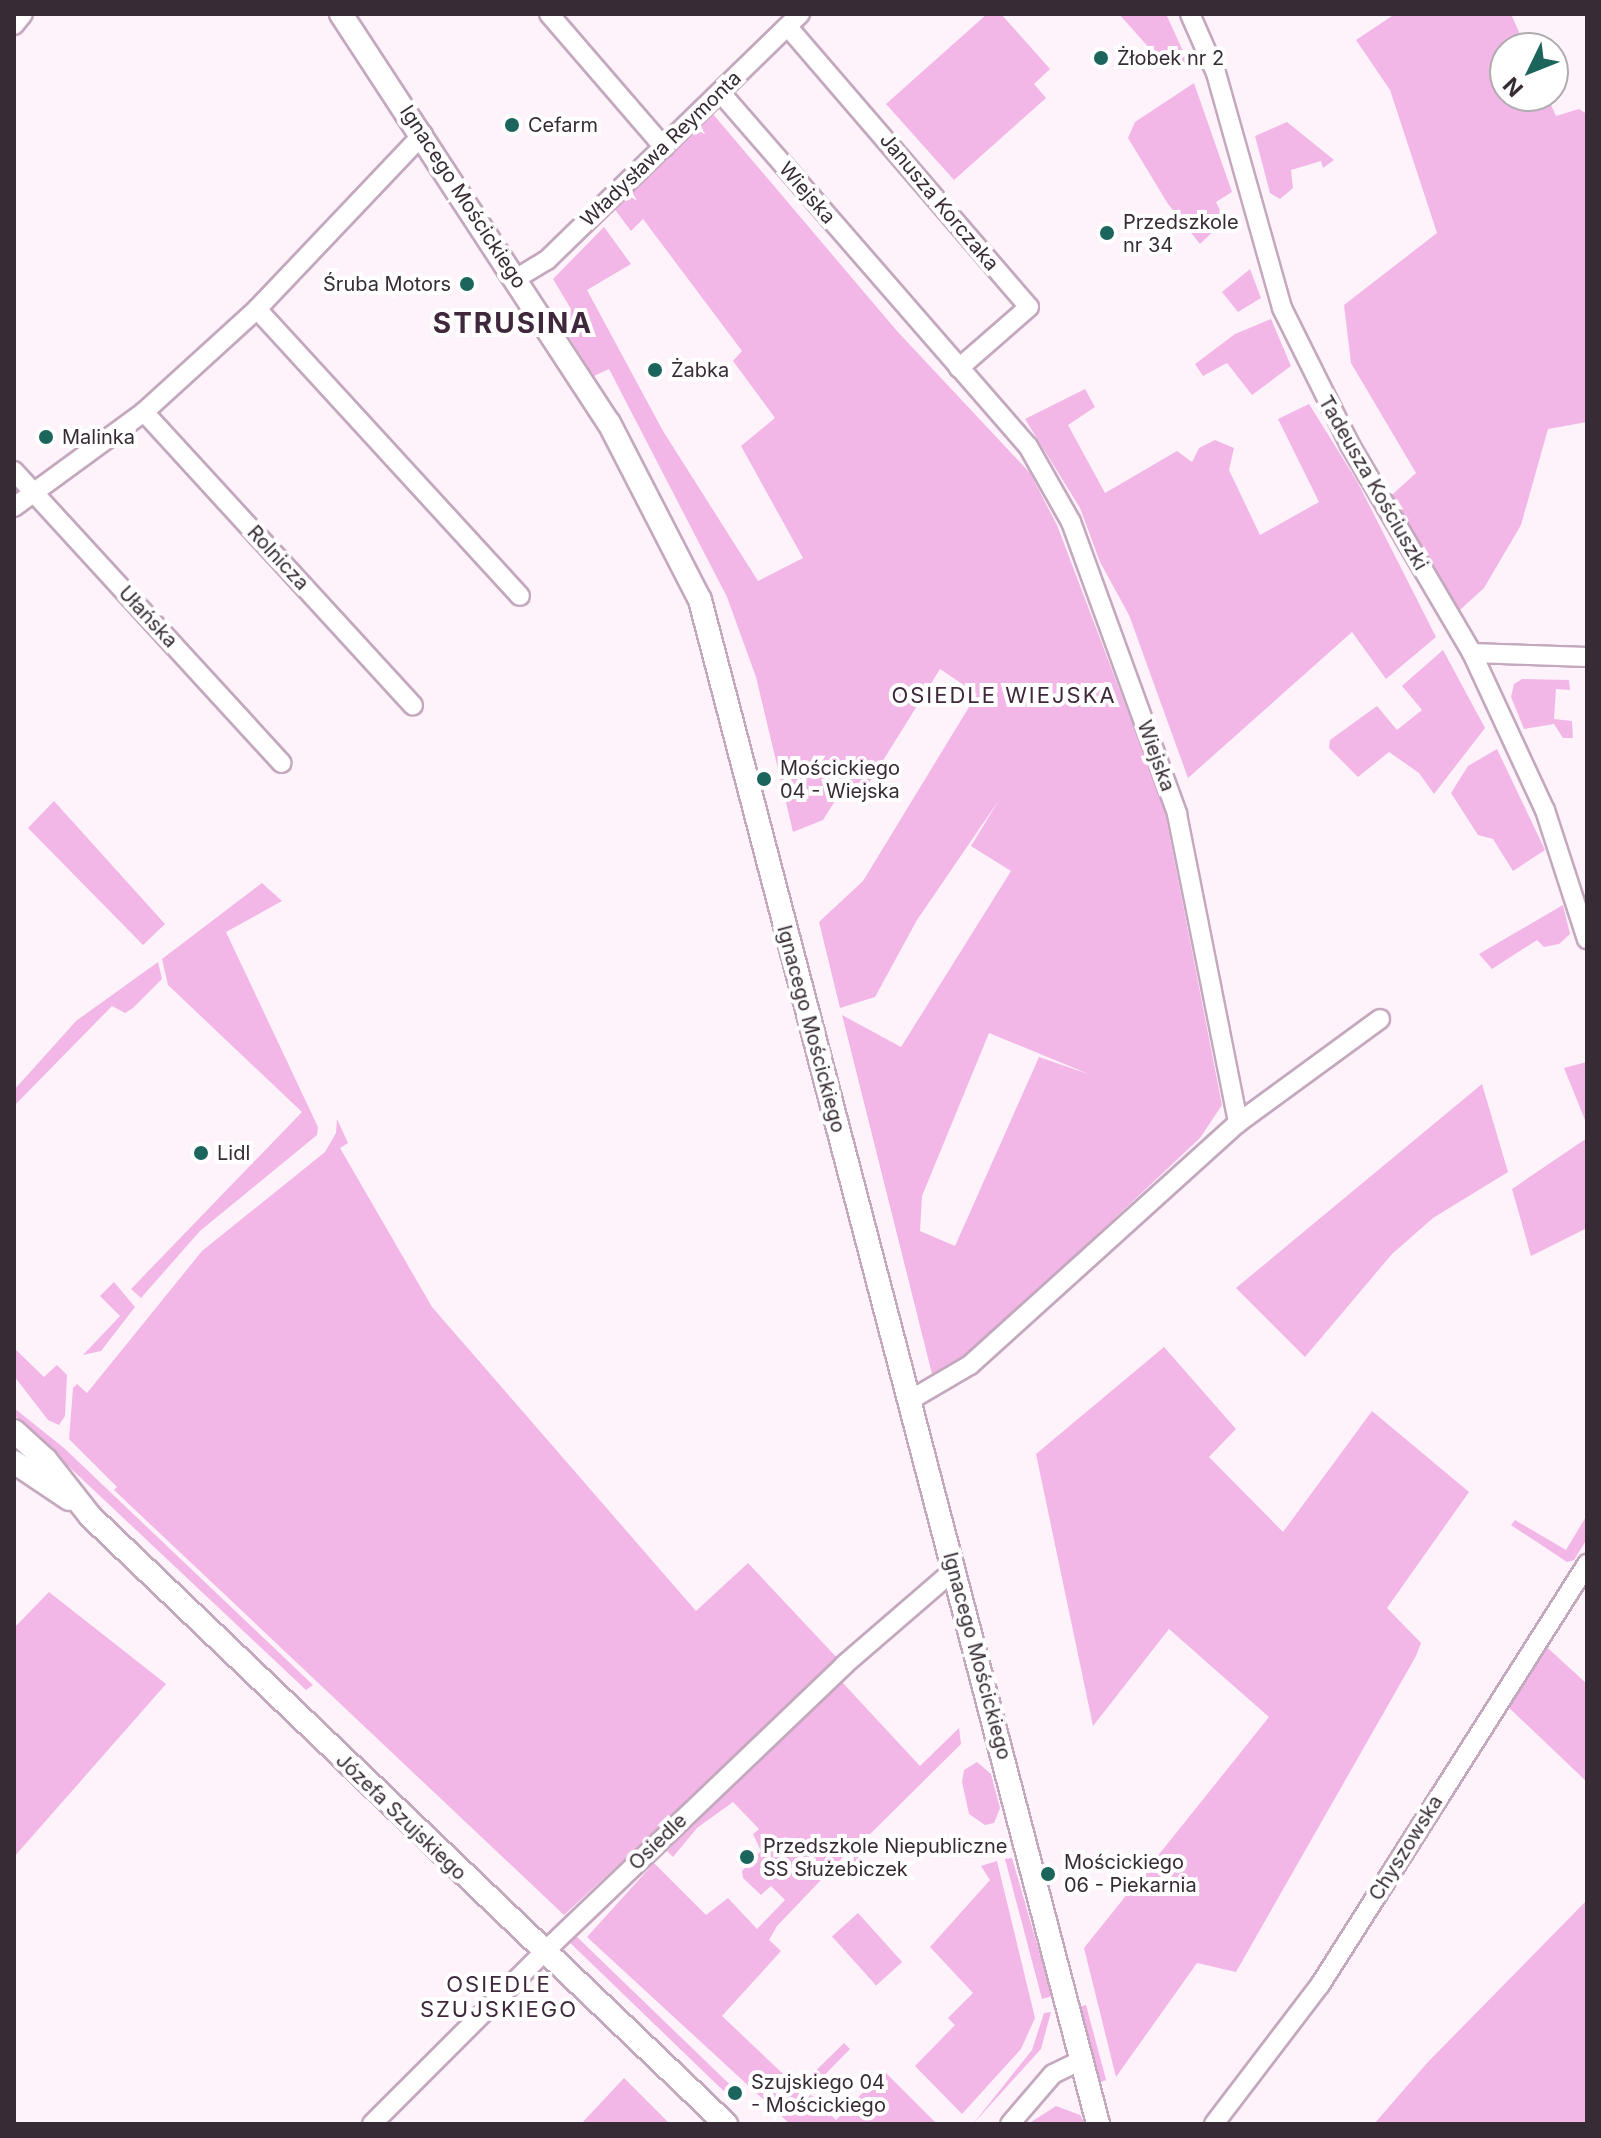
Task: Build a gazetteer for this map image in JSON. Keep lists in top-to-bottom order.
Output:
{
  "streets": {
    "street": [
      "Władysława Reymonta",
      "Wiejska",
      "Ignacego Mościckiego",
      "Janusza Korczaka",
      "Tadeusza Kościuszki",
      "Rolnicza",
      "Ułańska",
      "Józefa Szujskiego",
      "Osiedle",
      "Chyszowska"
    ]
  },
  "crossings": [
    ["Władysława Reymonta", "Wiejska"],
    ["Władysława Reymonta", "Ignacego Mościckiego"],
    ["Władysława Reymonta", "Janusza Korczaka"],
    ["Wiejska", "Janusza Korczaka"],
    ["Ignacego Mościckiego", "Osiedle"],
    ["Józefa Szujskiego", "Osiedle"]
  ],
  "districts": ["STRUSINA", "OSIEDLE WIEJSKA", "OSIEDLE SZUJSKIEGO"],
  "places": [
    "Żłobek nr 2",
    "Cefarm",
    "Przedszkole nr 34",
    "Śruba Motors",
    "Żabka",
    "Malinka",
    "Mościckiego 04 - Wiejska",
    "Lidl",
    "Przedszkole Niepubliczne SS Służebiczek",
    "Mościckiego 06 - Piekarnia",
    "Szujskiego 04 - Mościckiego"
  ],
  "north": "bottom left"
}
